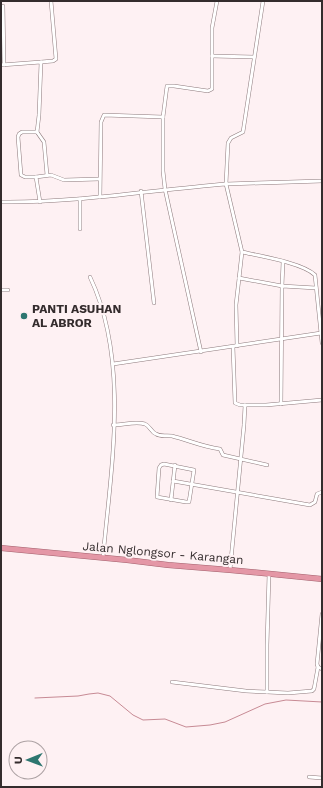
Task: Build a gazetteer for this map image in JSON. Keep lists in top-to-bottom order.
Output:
{
  "streets": {
    "highway": ["Jalan Nglongsor - Karangan"]
  },
  "places": ["PANTI ASUHAN AL ABROR"],
  "north": "left"
}
